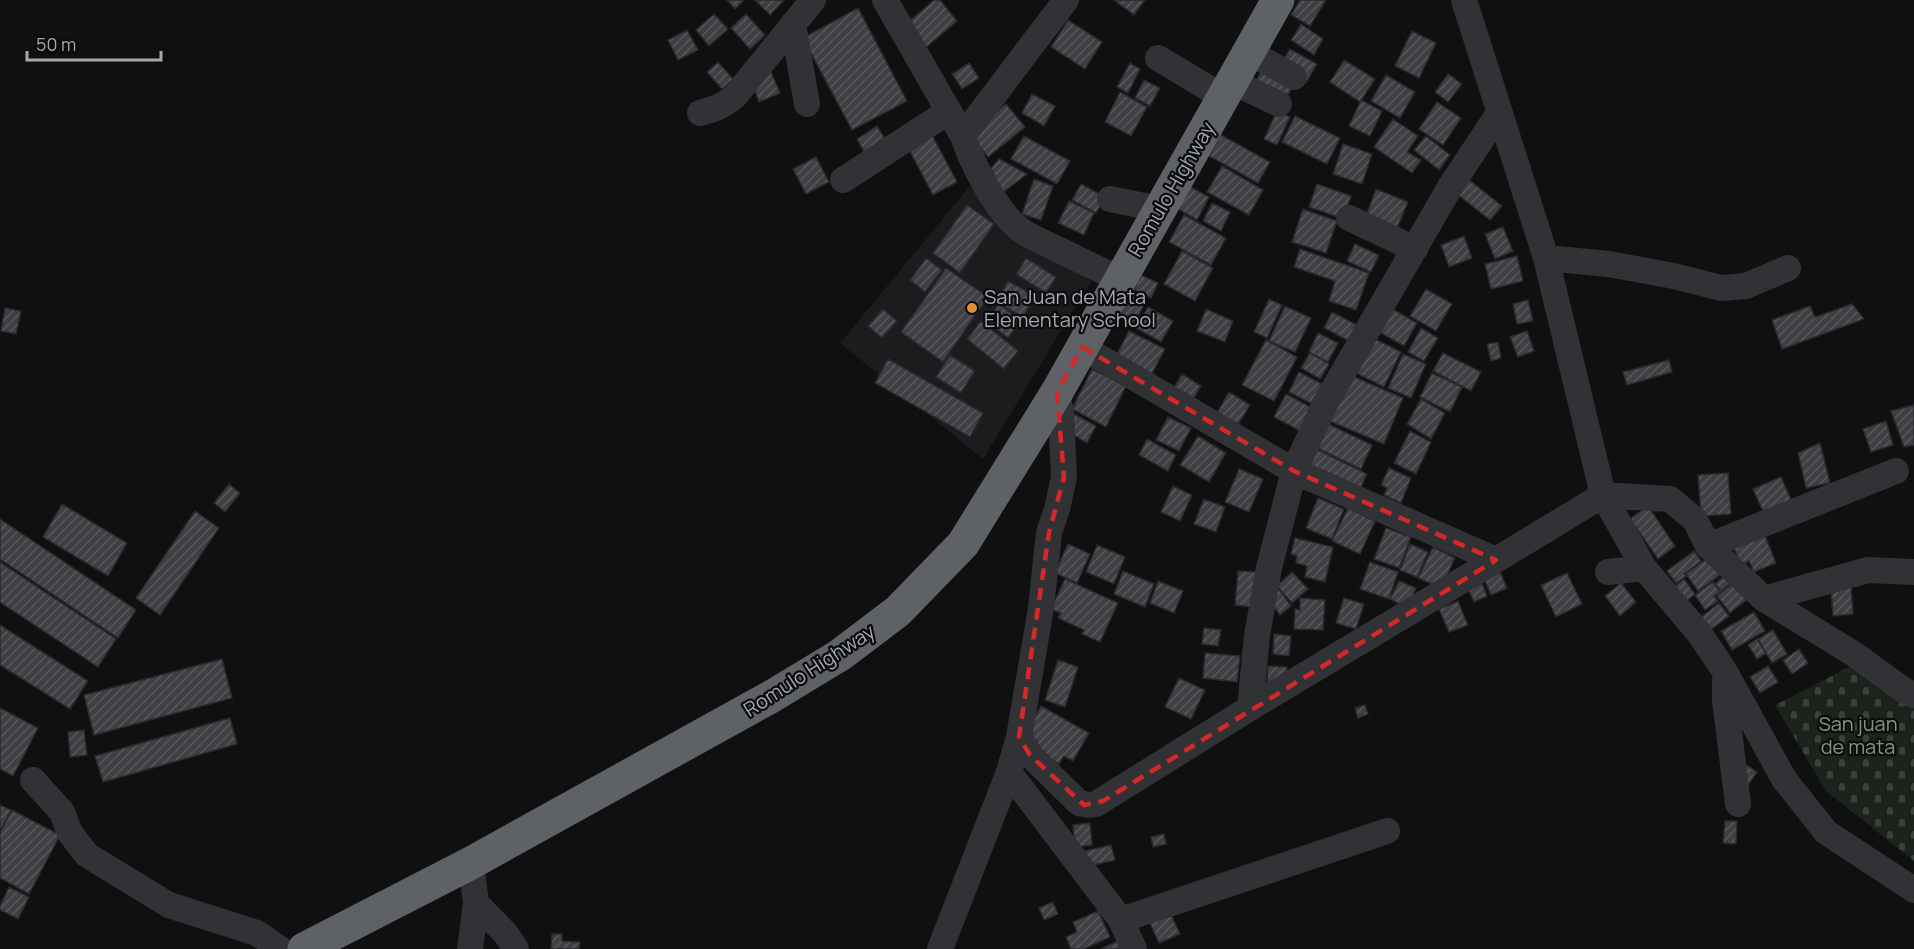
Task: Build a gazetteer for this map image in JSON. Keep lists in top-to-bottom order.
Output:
{
  "streets": {
    "highway": ["Romulo Highway"]
  },
  "parks": ["San juan de mata"],
  "places": ["San Juan de Mata Elementary School"],
  "scale_bar": "50 m"
}
